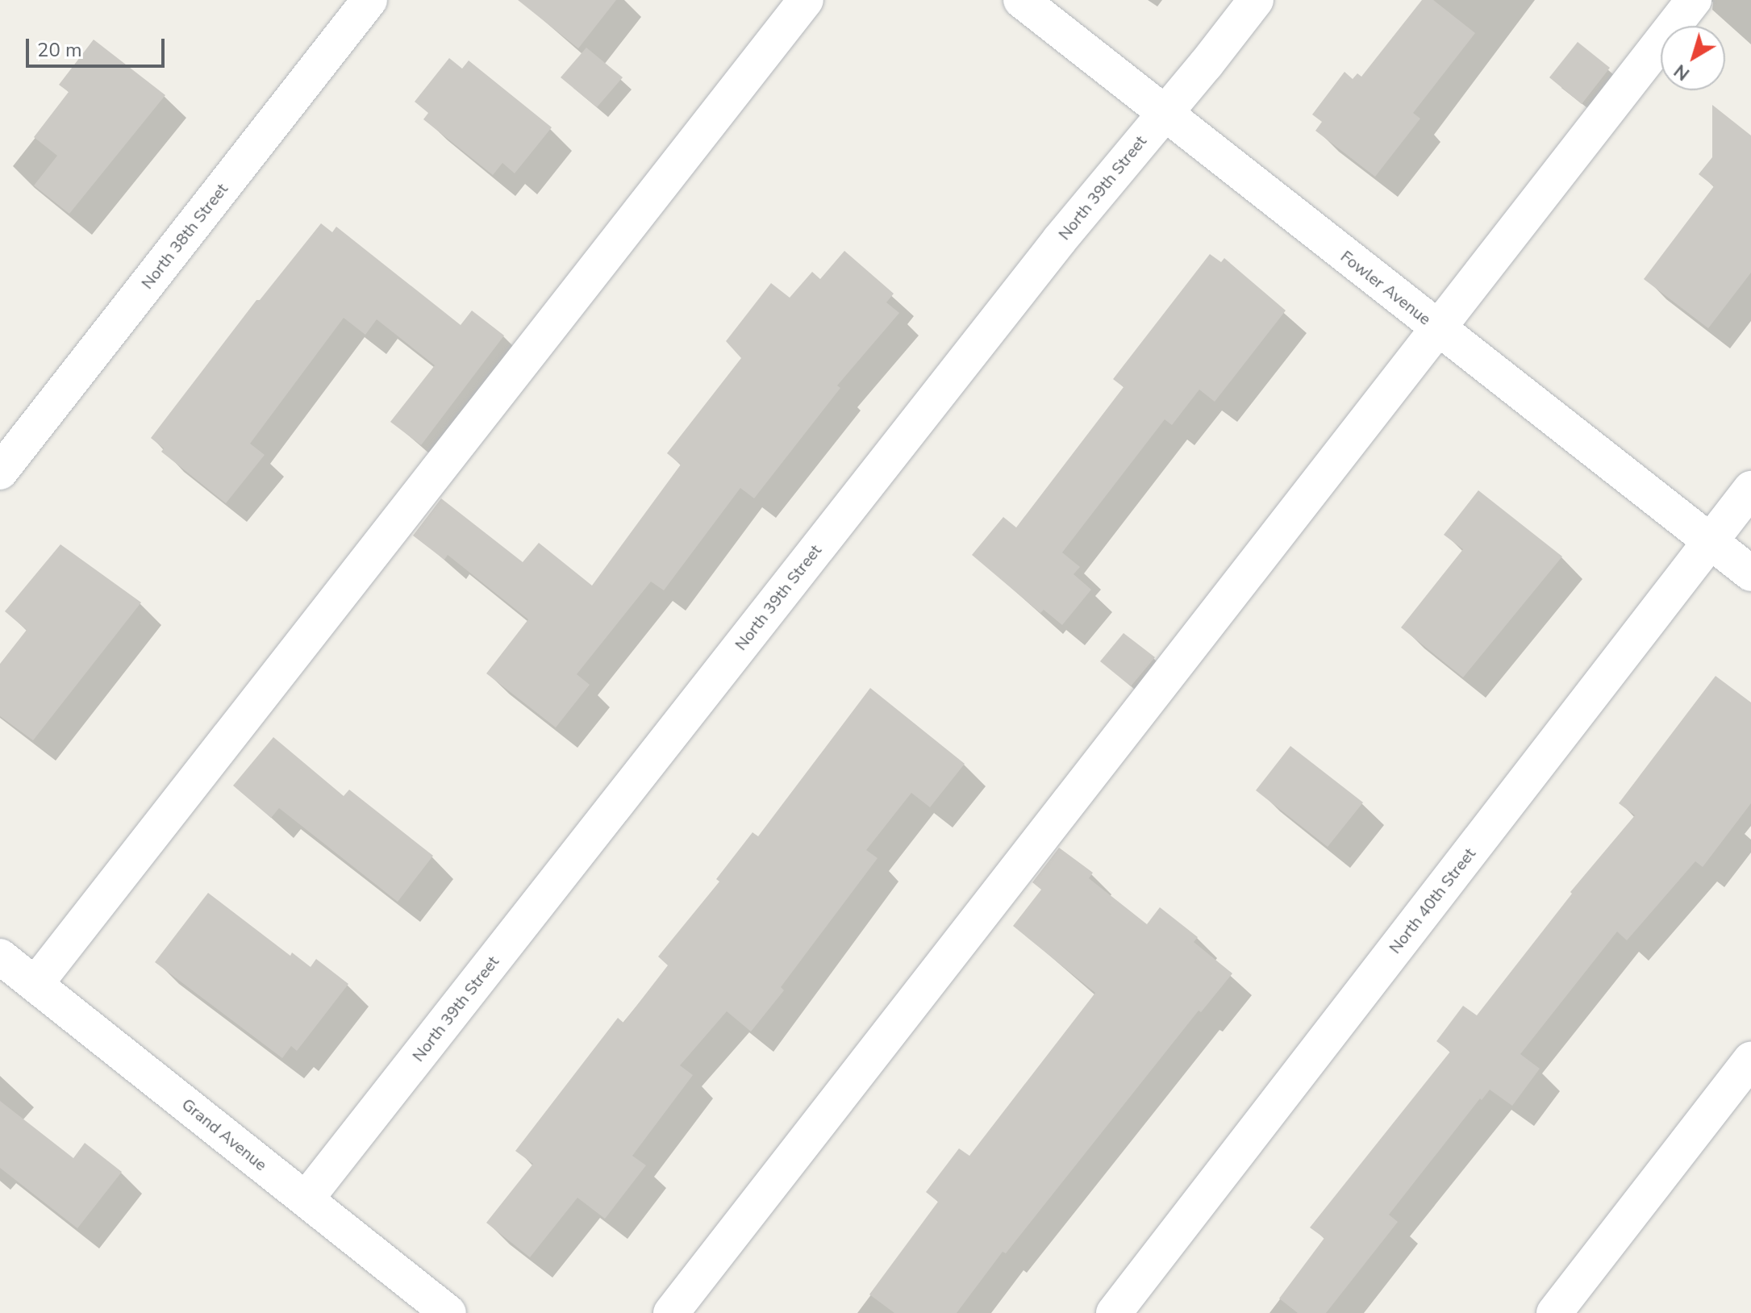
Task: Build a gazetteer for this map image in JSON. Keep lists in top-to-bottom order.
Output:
{
  "streets": {
    "street": [
      "North 39th Street",
      "North 38th Street",
      "Fowler Avenue",
      "North 40th Street",
      "Grand Avenue"
    ]
  },
  "crossings": [
    ["North 39th Street", "Fowler Avenue"],
    ["North 39th Street", "Grand Avenue"],
    ["Fowler Avenue", "North 40th Street"]
  ],
  "scale_bar": "20 m",
  "north": "bottom left"
}
